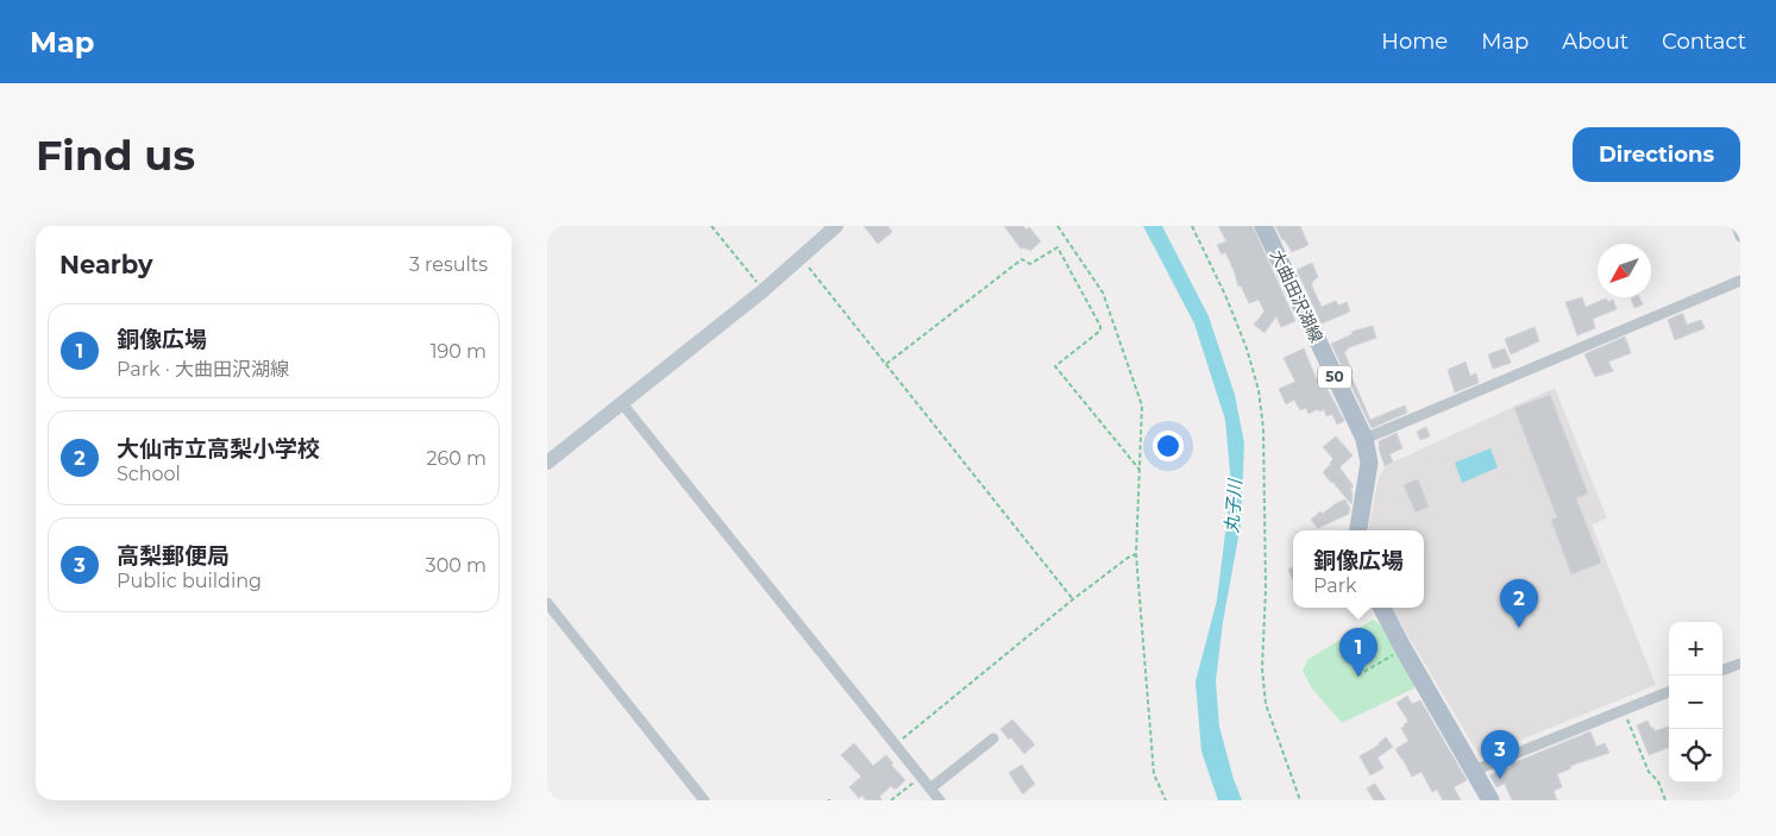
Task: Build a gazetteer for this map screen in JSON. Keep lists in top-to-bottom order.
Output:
{
  "streets": {
    "main road": ["大曲田沢湖線", "50"]
  },
  "water": ["丸子川"],
  "north": "bottom left",
  "page": {
    "header": "Map",
    "nav": [
      "Home",
      "Map",
      "About",
      "Contact"
    ],
    "buttons": "Directions",
    "title": "Find us",
    "heading": ["Nearby", "3 results"],
    "list": [
      {
        "mark": "1",
        "name": "銅像広場",
        "note": "Park · 大曲田沢湖線",
        "value": "190 m"
      },
      {
        "mark": "2",
        "name": "大仙市立高梨小学校",
        "note": "School",
        "value": "260 m"
      },
      {
        "mark": "3",
        "name": "高梨郵便局",
        "note": "Public building",
        "value": "300 m"
      }
    ],
    "popup": ["銅像広場", "Park"],
    "pins": ["2", "1", "3"],
    "map_buttons": ["+", "−"]
  }
}
